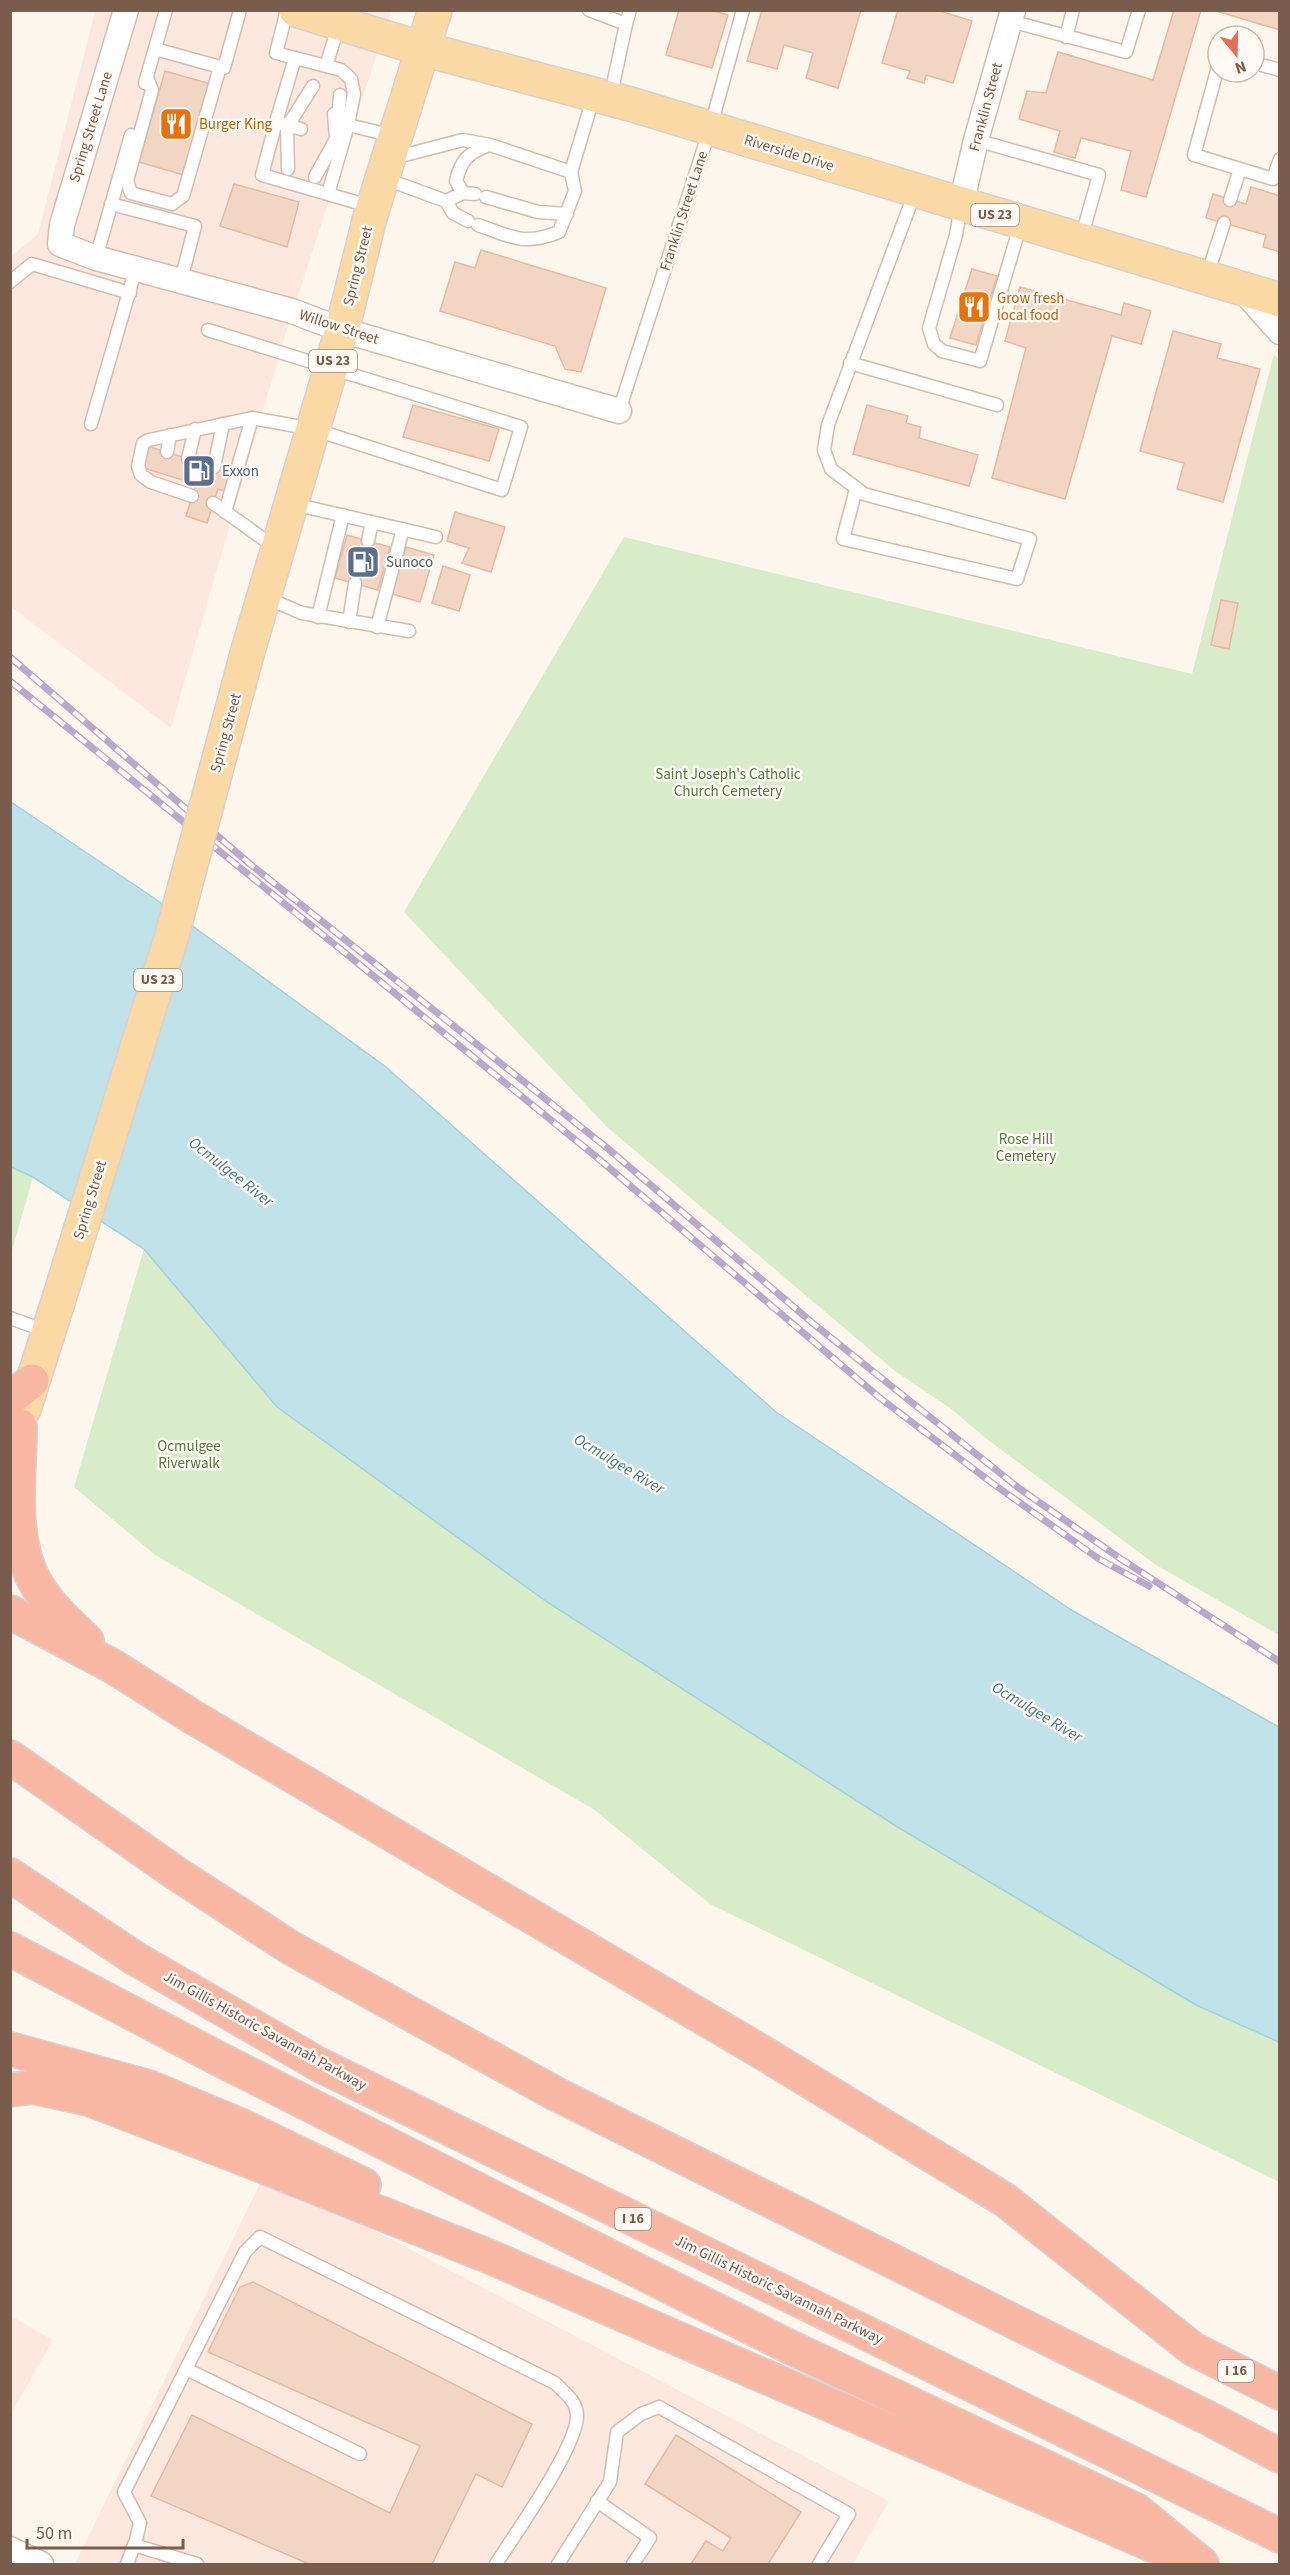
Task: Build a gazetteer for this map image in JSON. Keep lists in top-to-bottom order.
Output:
{
  "streets": {
    "highway": ["Jim Gillis Historic Savannah Parkway", "I 16"],
    "main road": ["Riverside Drive", "US 23", "Spring Street"],
    "street": ["Franklin Street", "Spring Street Lane", "Willow Street"],
    "lane": ["Franklin Street Lane"]
  },
  "crossings": [
    ["Franklin Street", "Riverside Drive"],
    ["Spring Street Lane", "Willow Street"],
    ["Riverside Drive", "Franklin Street Lane"],
    ["Riverside Drive", "Spring Street"],
    ["Franklin Street Lane", "Willow Street"],
    ["Spring Street", "Willow Street"]
  ],
  "water": ["Ocmulgee River"],
  "parks": ["Saint Joseph's Catholic Church Cemetery", "Rose Hill Cemetery", "Ocmulgee Riverwalk"],
  "places": {
    "restaurant": ["Burger King", "Grow fresh local food"],
    "fuel station": ["Exxon", "Sunoco"]
  },
  "scale_bar": "50 m",
  "north": "bottom"
}
